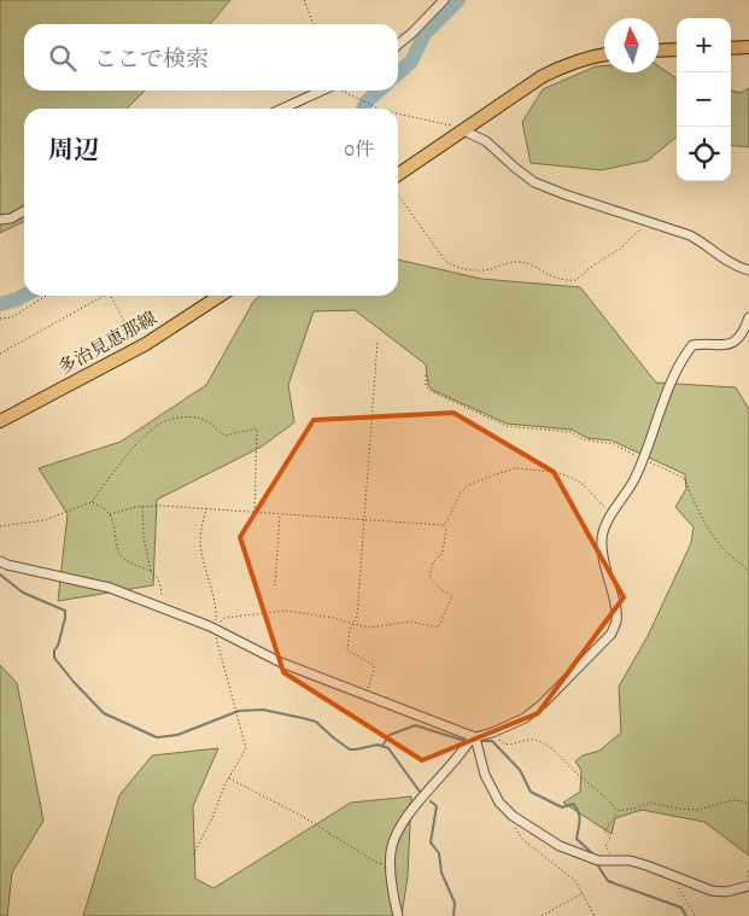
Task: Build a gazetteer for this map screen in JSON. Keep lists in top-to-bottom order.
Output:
{
  "streets": {
    "main road": ["多治見恵那線"]
  },
  "north": "top",
  "page": {
    "map_buttons": ["+", "−"],
    "search": "ここで検索",
    "heading": ["周辺", "0件"]
  }
}
